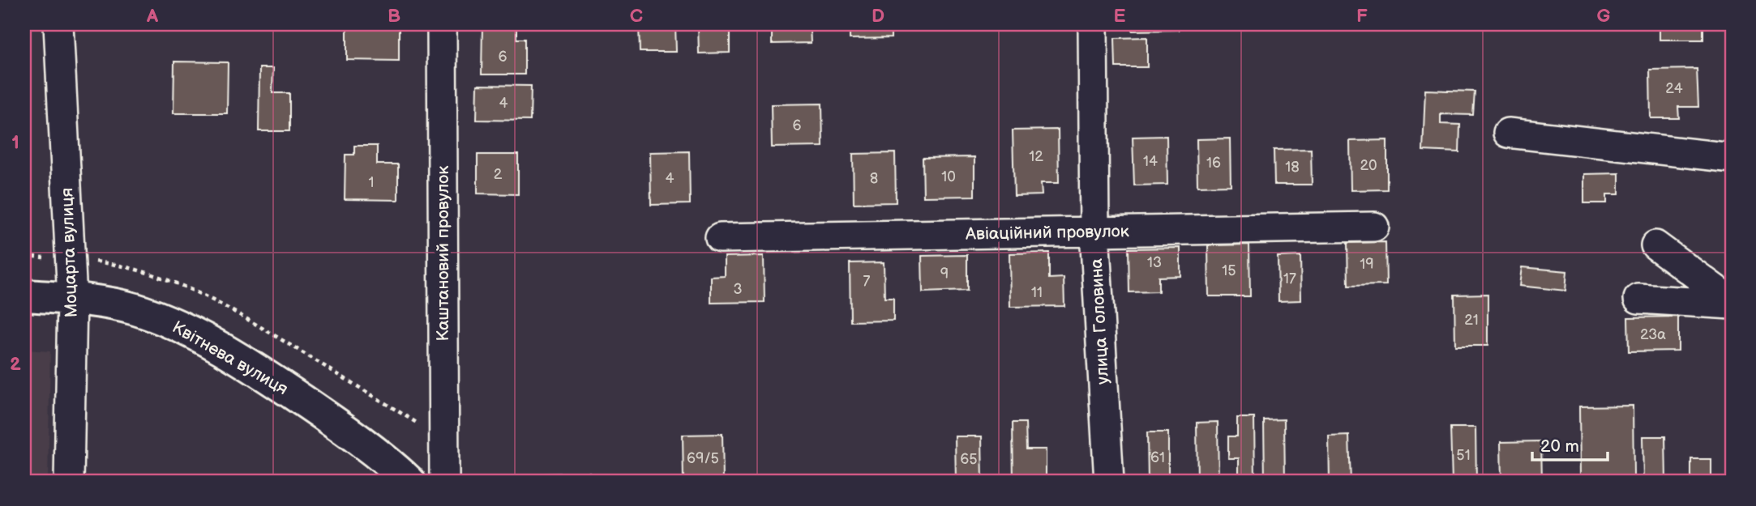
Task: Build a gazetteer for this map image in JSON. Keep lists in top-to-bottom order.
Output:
{
  "streets": {
    "main road": ["Квітнева вулиця"],
    "street": [
      "Авіаційний провулок",
      "Моцарта вулиця",
      "Каштановий провулок",
      "улица Головина"
    ]
  },
  "crossings": [
    ["Авіаційний провулок", "улица Головина"],
    ["Моцарта вулиця", "Квітнева вулиця"]
  ],
  "house_numbers": [
    "6",
    "24",
    "4",
    "6",
    "12",
    "14",
    "16",
    "20",
    "18",
    "2",
    "10",
    "4",
    "8",
    "1",
    "13",
    "19",
    "15",
    "9",
    "17",
    "7",
    "3",
    "11",
    "21",
    "23а",
    "51",
    "61",
    "69/5",
    "65"
  ],
  "scale_bar": "20 m",
  "grid": {
    "columns": [
      "A",
      "B",
      "C",
      "D",
      "E",
      "F",
      "G"
    ],
    "rows": ["1", "2"]
  }
}
